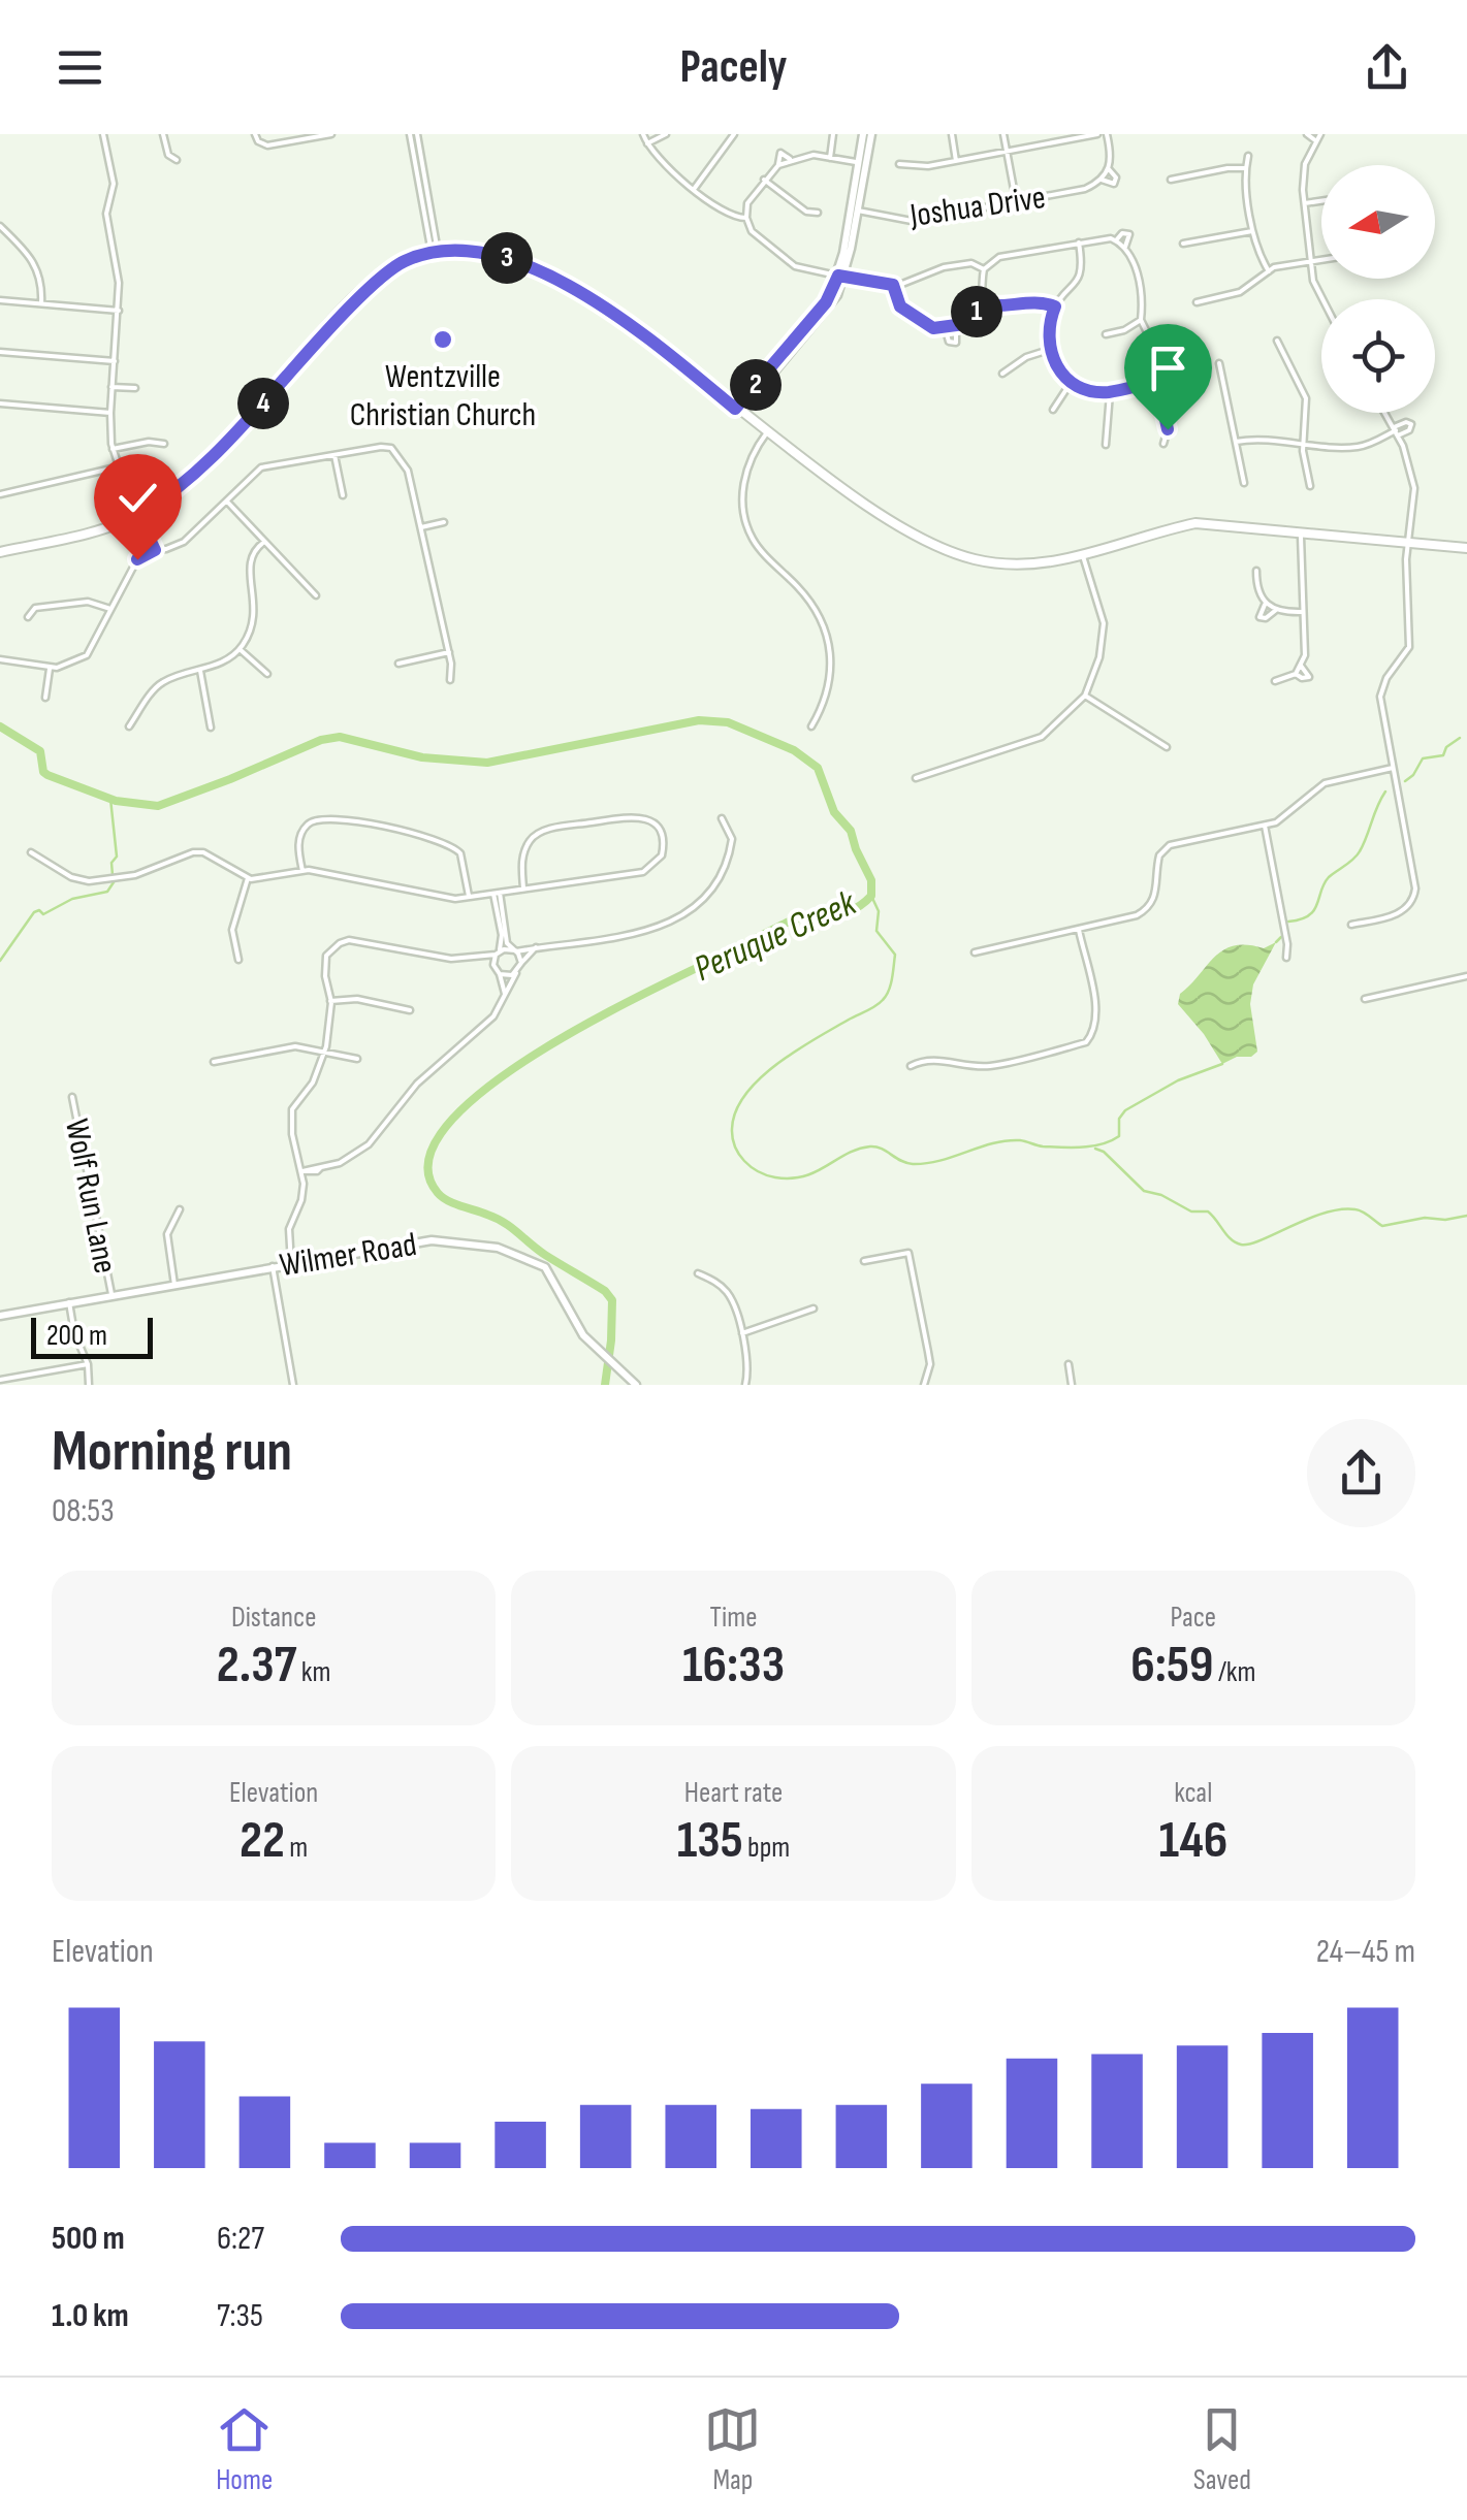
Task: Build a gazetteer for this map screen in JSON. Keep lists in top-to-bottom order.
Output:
{
  "streets": {
    "street": ["Joshua Drive", "Wolf Run Lane", "Wilmer Road"]
  },
  "crossings": [
    ["Wolf Run Lane", "Wilmer Road"]
  ],
  "water": ["Peruque Creek"],
  "places": ["Wentzville Christian Church"],
  "scale_bar": "200 m",
  "north": "left",
  "page": {
    "header": "Pacely",
    "pins": [
      "3",
      "1",
      "2",
      "4"
    ],
    "scale": "200 m",
    "heading": ["Morning run", "08:53"],
    "stats": [
      ["Distance", "2.37 km"],
      ["Time", "16:33"],
      ["Pace", "6:59 /km"],
      ["Elevation", "22 m"],
      ["Heart rate", "135 bpm"],
      ["kcal", "146"]
    ],
    "chart": ["Elevation", "24–45 m"],
    "list": [
      {
        "name": "500 m",
        "note": "6:27"
      },
      {
        "name": "1.0 km",
        "note": "7:35"
      }
    ],
    "tabs": ["Home", "Map", "Saved"]
  }
}
